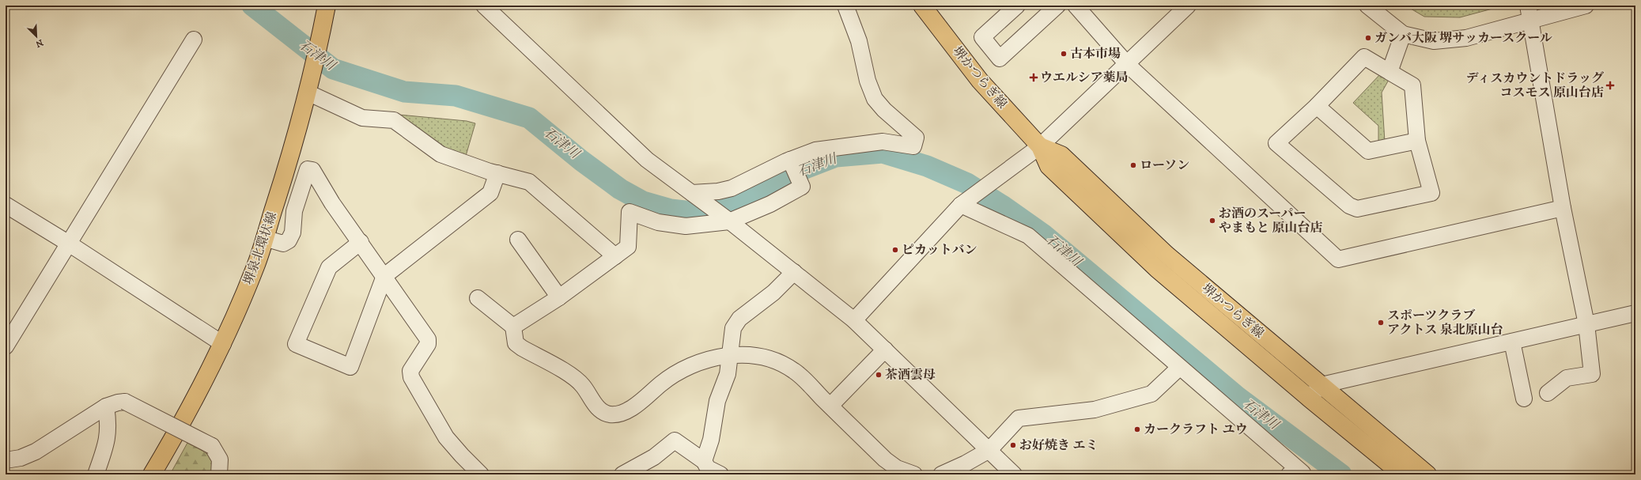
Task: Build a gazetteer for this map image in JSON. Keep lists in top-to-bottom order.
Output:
{
  "streets": {
    "main road": ["堺かつらぎ線", "堺泉北環状線"]
  },
  "water": ["石津川"],
  "places": {
    "other": [
      "ガンバ大阪 堺サッカースクール",
      "古本市場",
      "ローソン",
      "お酒のスーパー やまもと 原山台店",
      "ピカットバン",
      "スポーツクラブ アクトス 泉北原山台",
      "茶酒雲母",
      "カークラフト ユウ",
      "お好焼き エミ"
    ],
    "health": ["ウエルシア薬局", "ディスカウントドラッグ コスモス 原山台店"]
  },
  "north": "bottom right"
}
